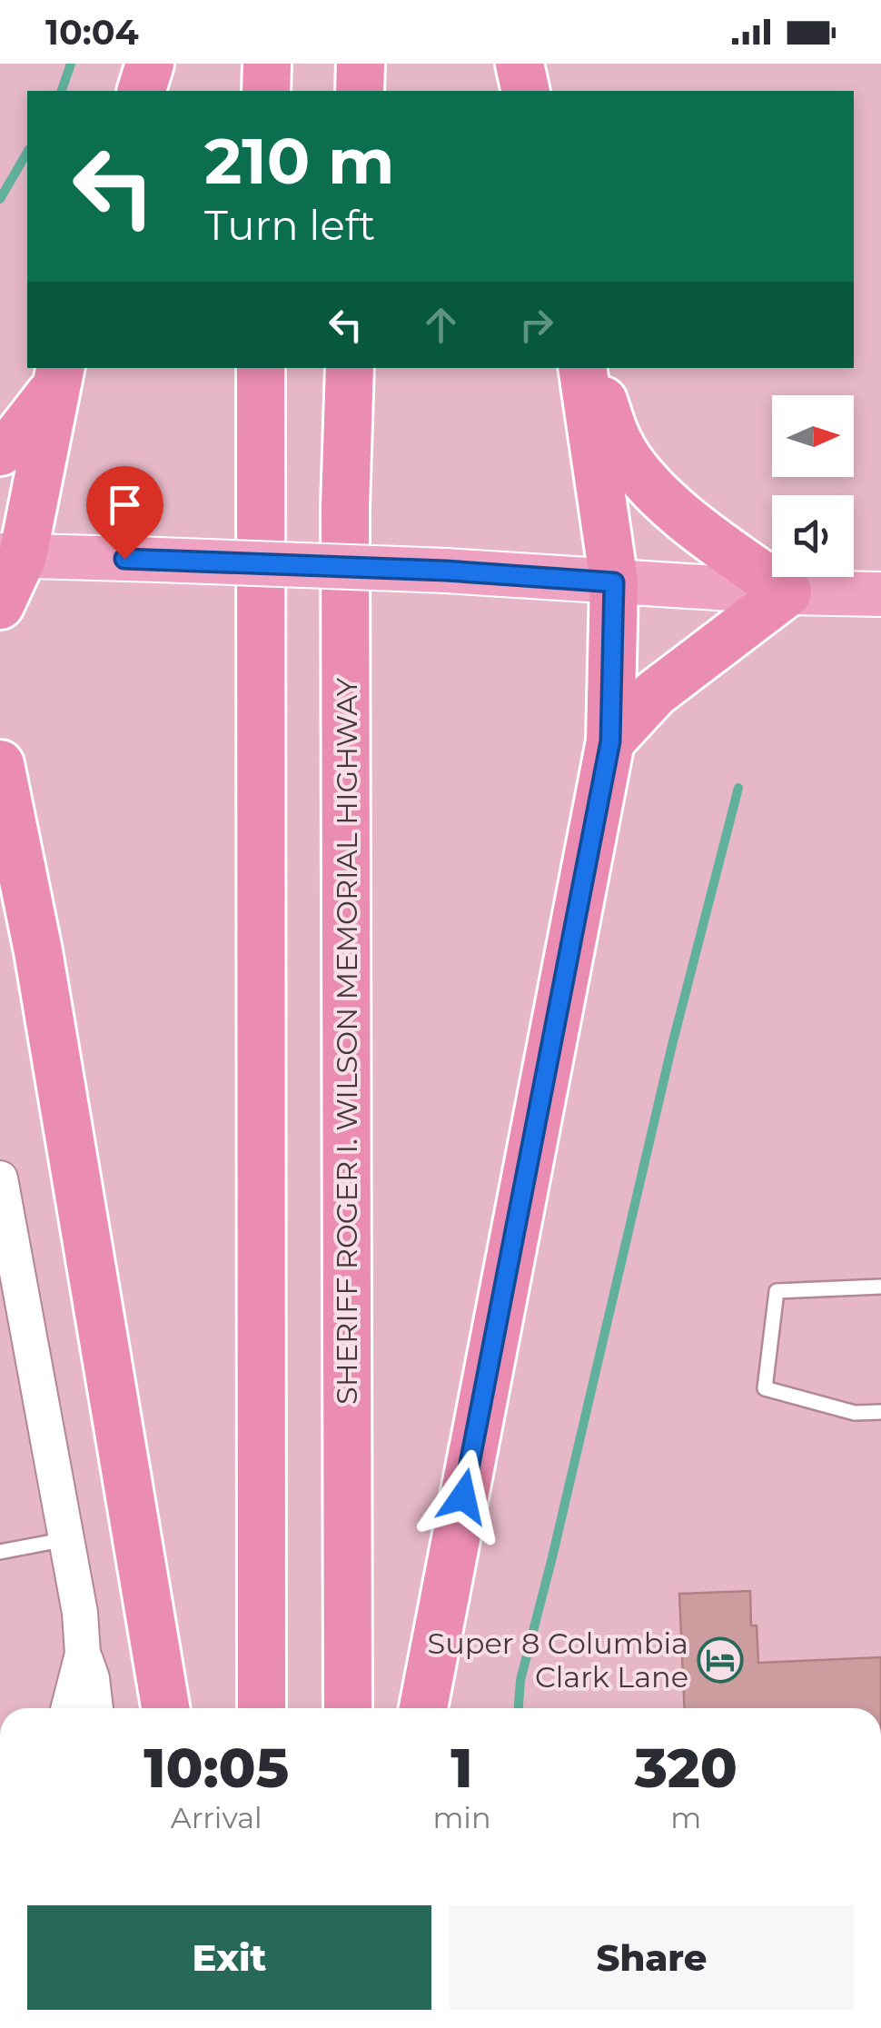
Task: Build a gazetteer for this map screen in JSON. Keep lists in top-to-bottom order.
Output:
{
  "streets": {
    "highway": ["SHERIFF ROGER I. WILSON MEMORIAL HIGHWAY"]
  },
  "places": {
    "hotel": ["Super 8 Columbia Clark Lane"]
  },
  "north": "right",
  "page": {
    "status": "10:04",
    "turn": ["210 m", "Turn left"],
    "eta": [
      "10:05",
      "Arrival",
      "1",
      "min",
      "320",
      "m"
    ],
    "buttons": ["Exit", "Share"]
  }
}
